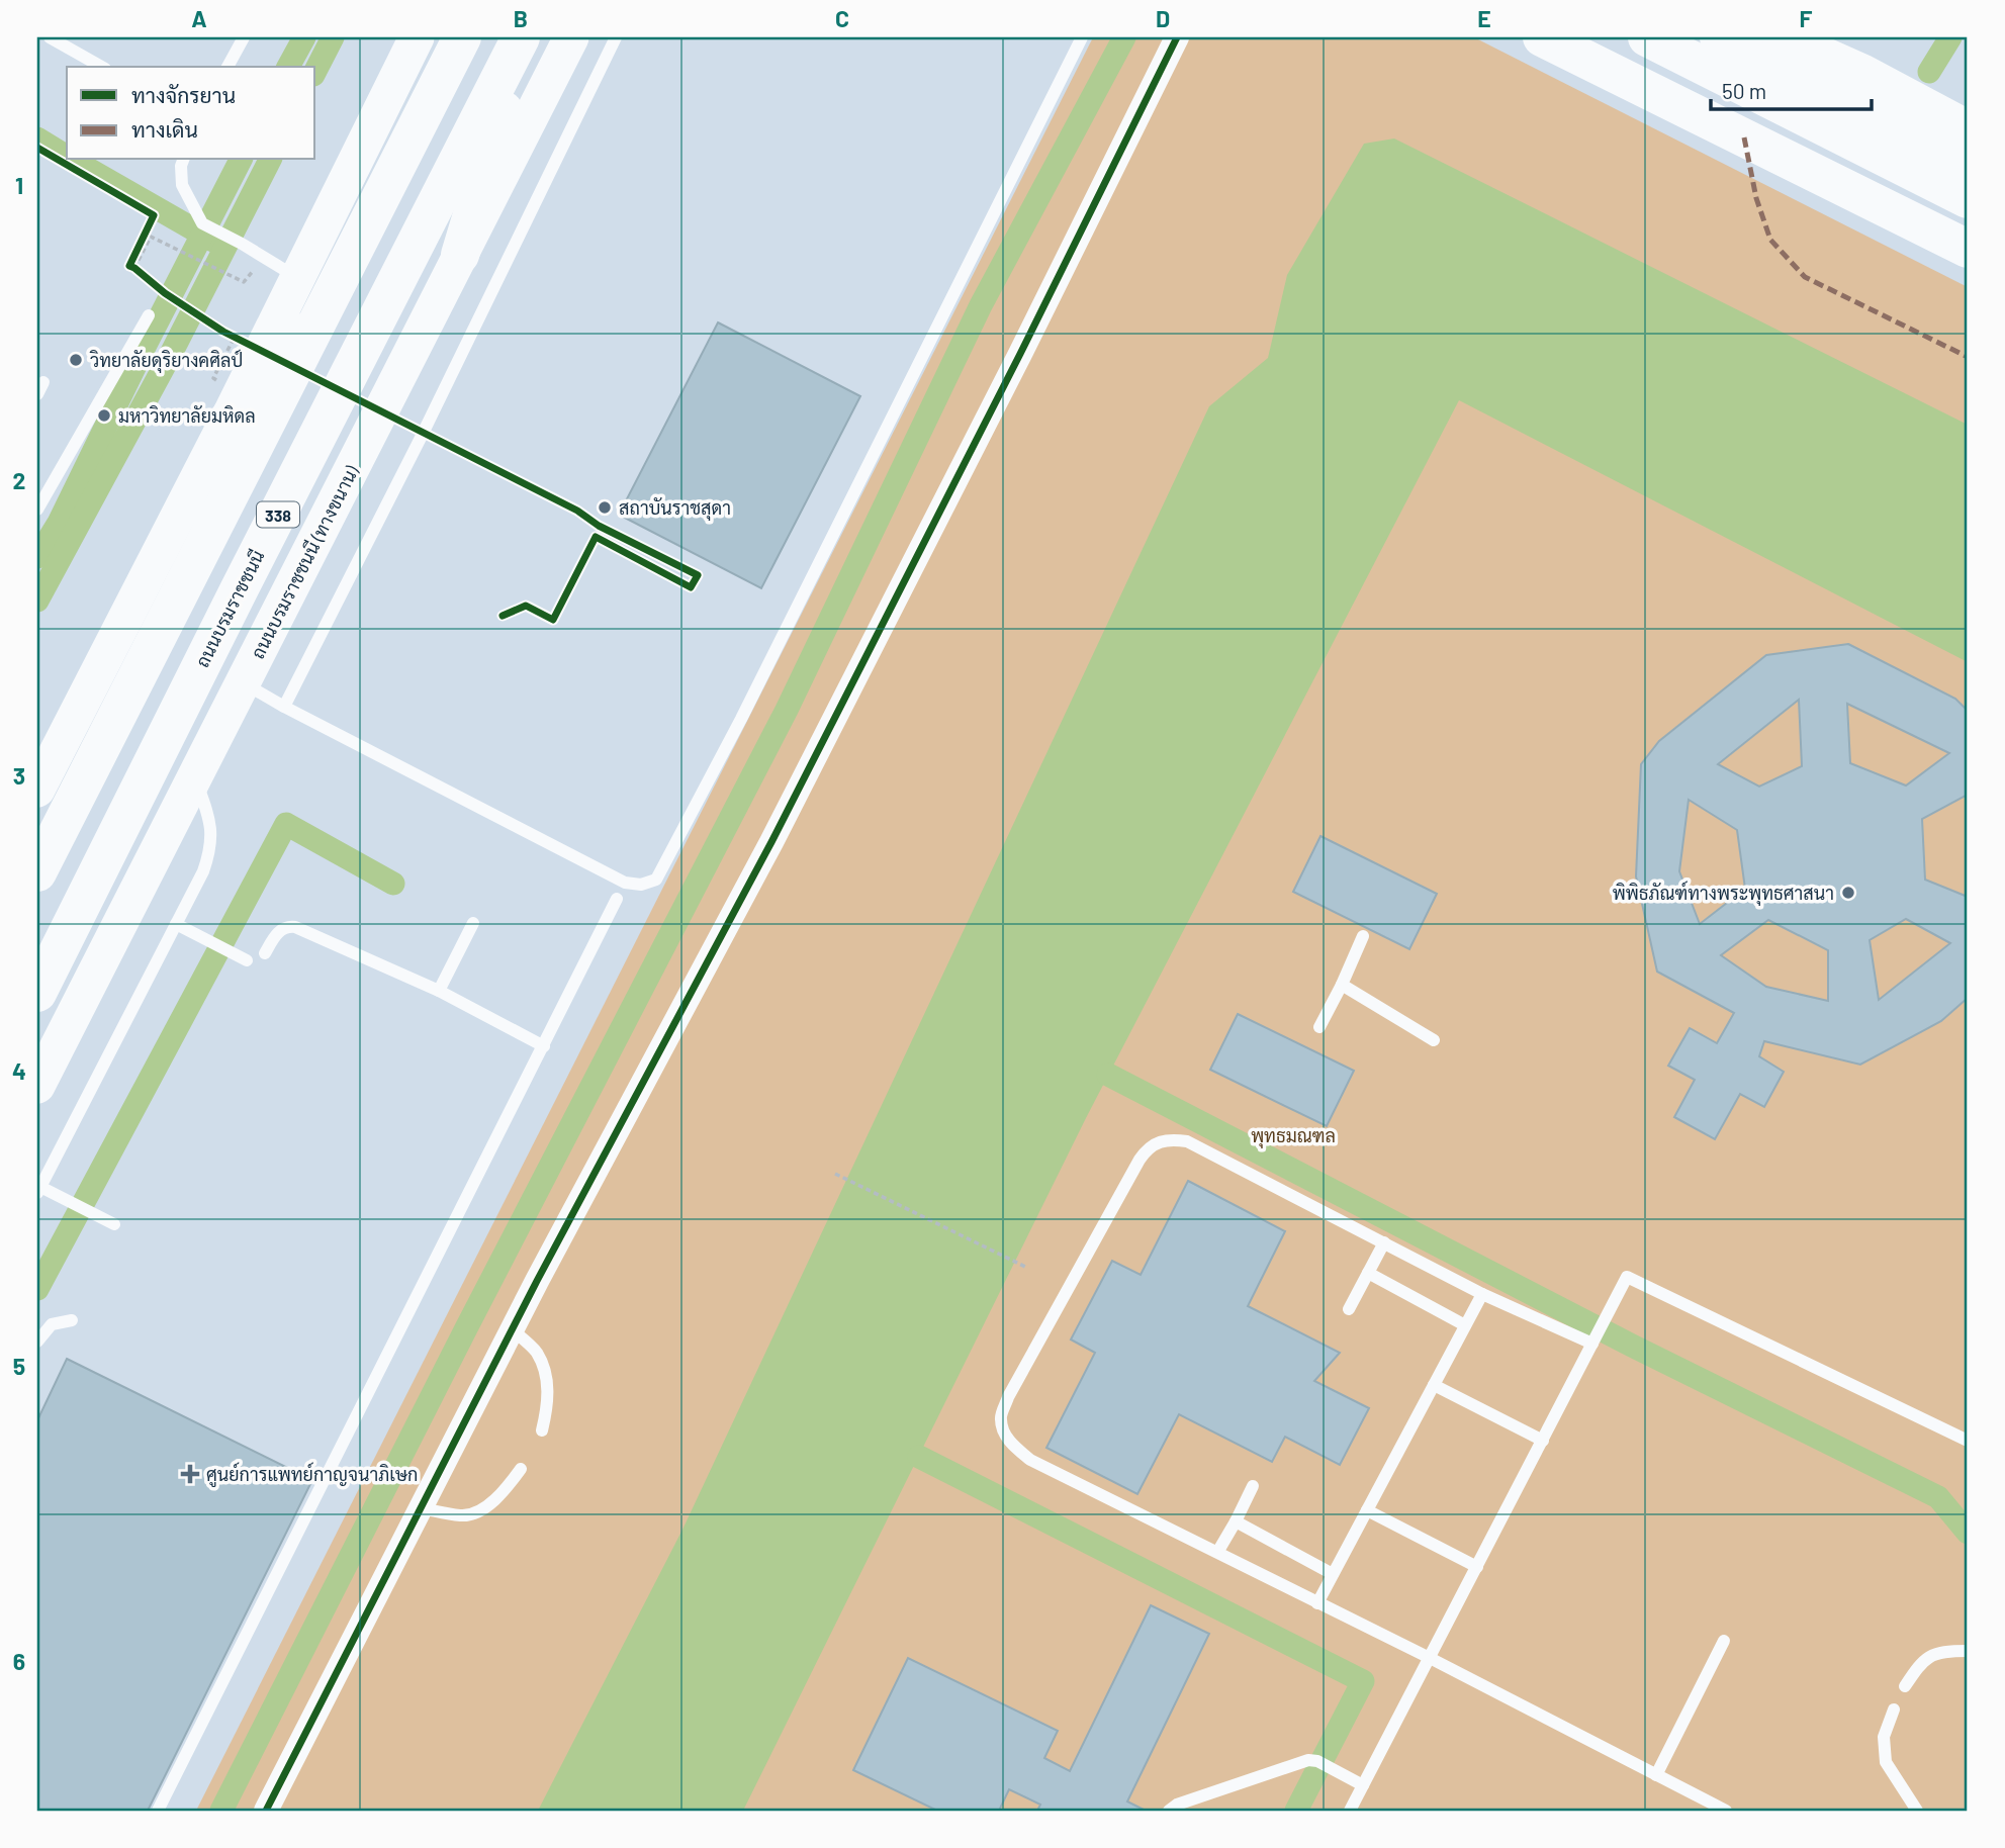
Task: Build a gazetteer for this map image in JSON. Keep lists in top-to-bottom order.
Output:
{
  "streets": {
    "main road": ["338", "ถนนบรมราชชนนี (ทางขนาน)", "ถนนบรมราชชนนี"]
  },
  "parks": ["พุทธมณฑล"],
  "places": {
    "other": [
      "วิทยาลัยดุริยางคศิลป์",
      "มหาวิทยาลัยมหิดล",
      "สถาบันราชสุดา",
      "พิพิธภัณฑ์ทางพระพุทธศาสนา"
    ],
    "health": ["ศูนย์การแพทย์กาญจนาภิเษก"]
  },
  "legend": ["ทางจักรยาน", "ทางเดิน"],
  "scale_bar": "50 m",
  "grid": {
    "columns": [
      "A",
      "B",
      "C",
      "D",
      "E",
      "F"
    ],
    "rows": [
      "1",
      "2",
      "3",
      "4",
      "5",
      "6"
    ]
  }
}
